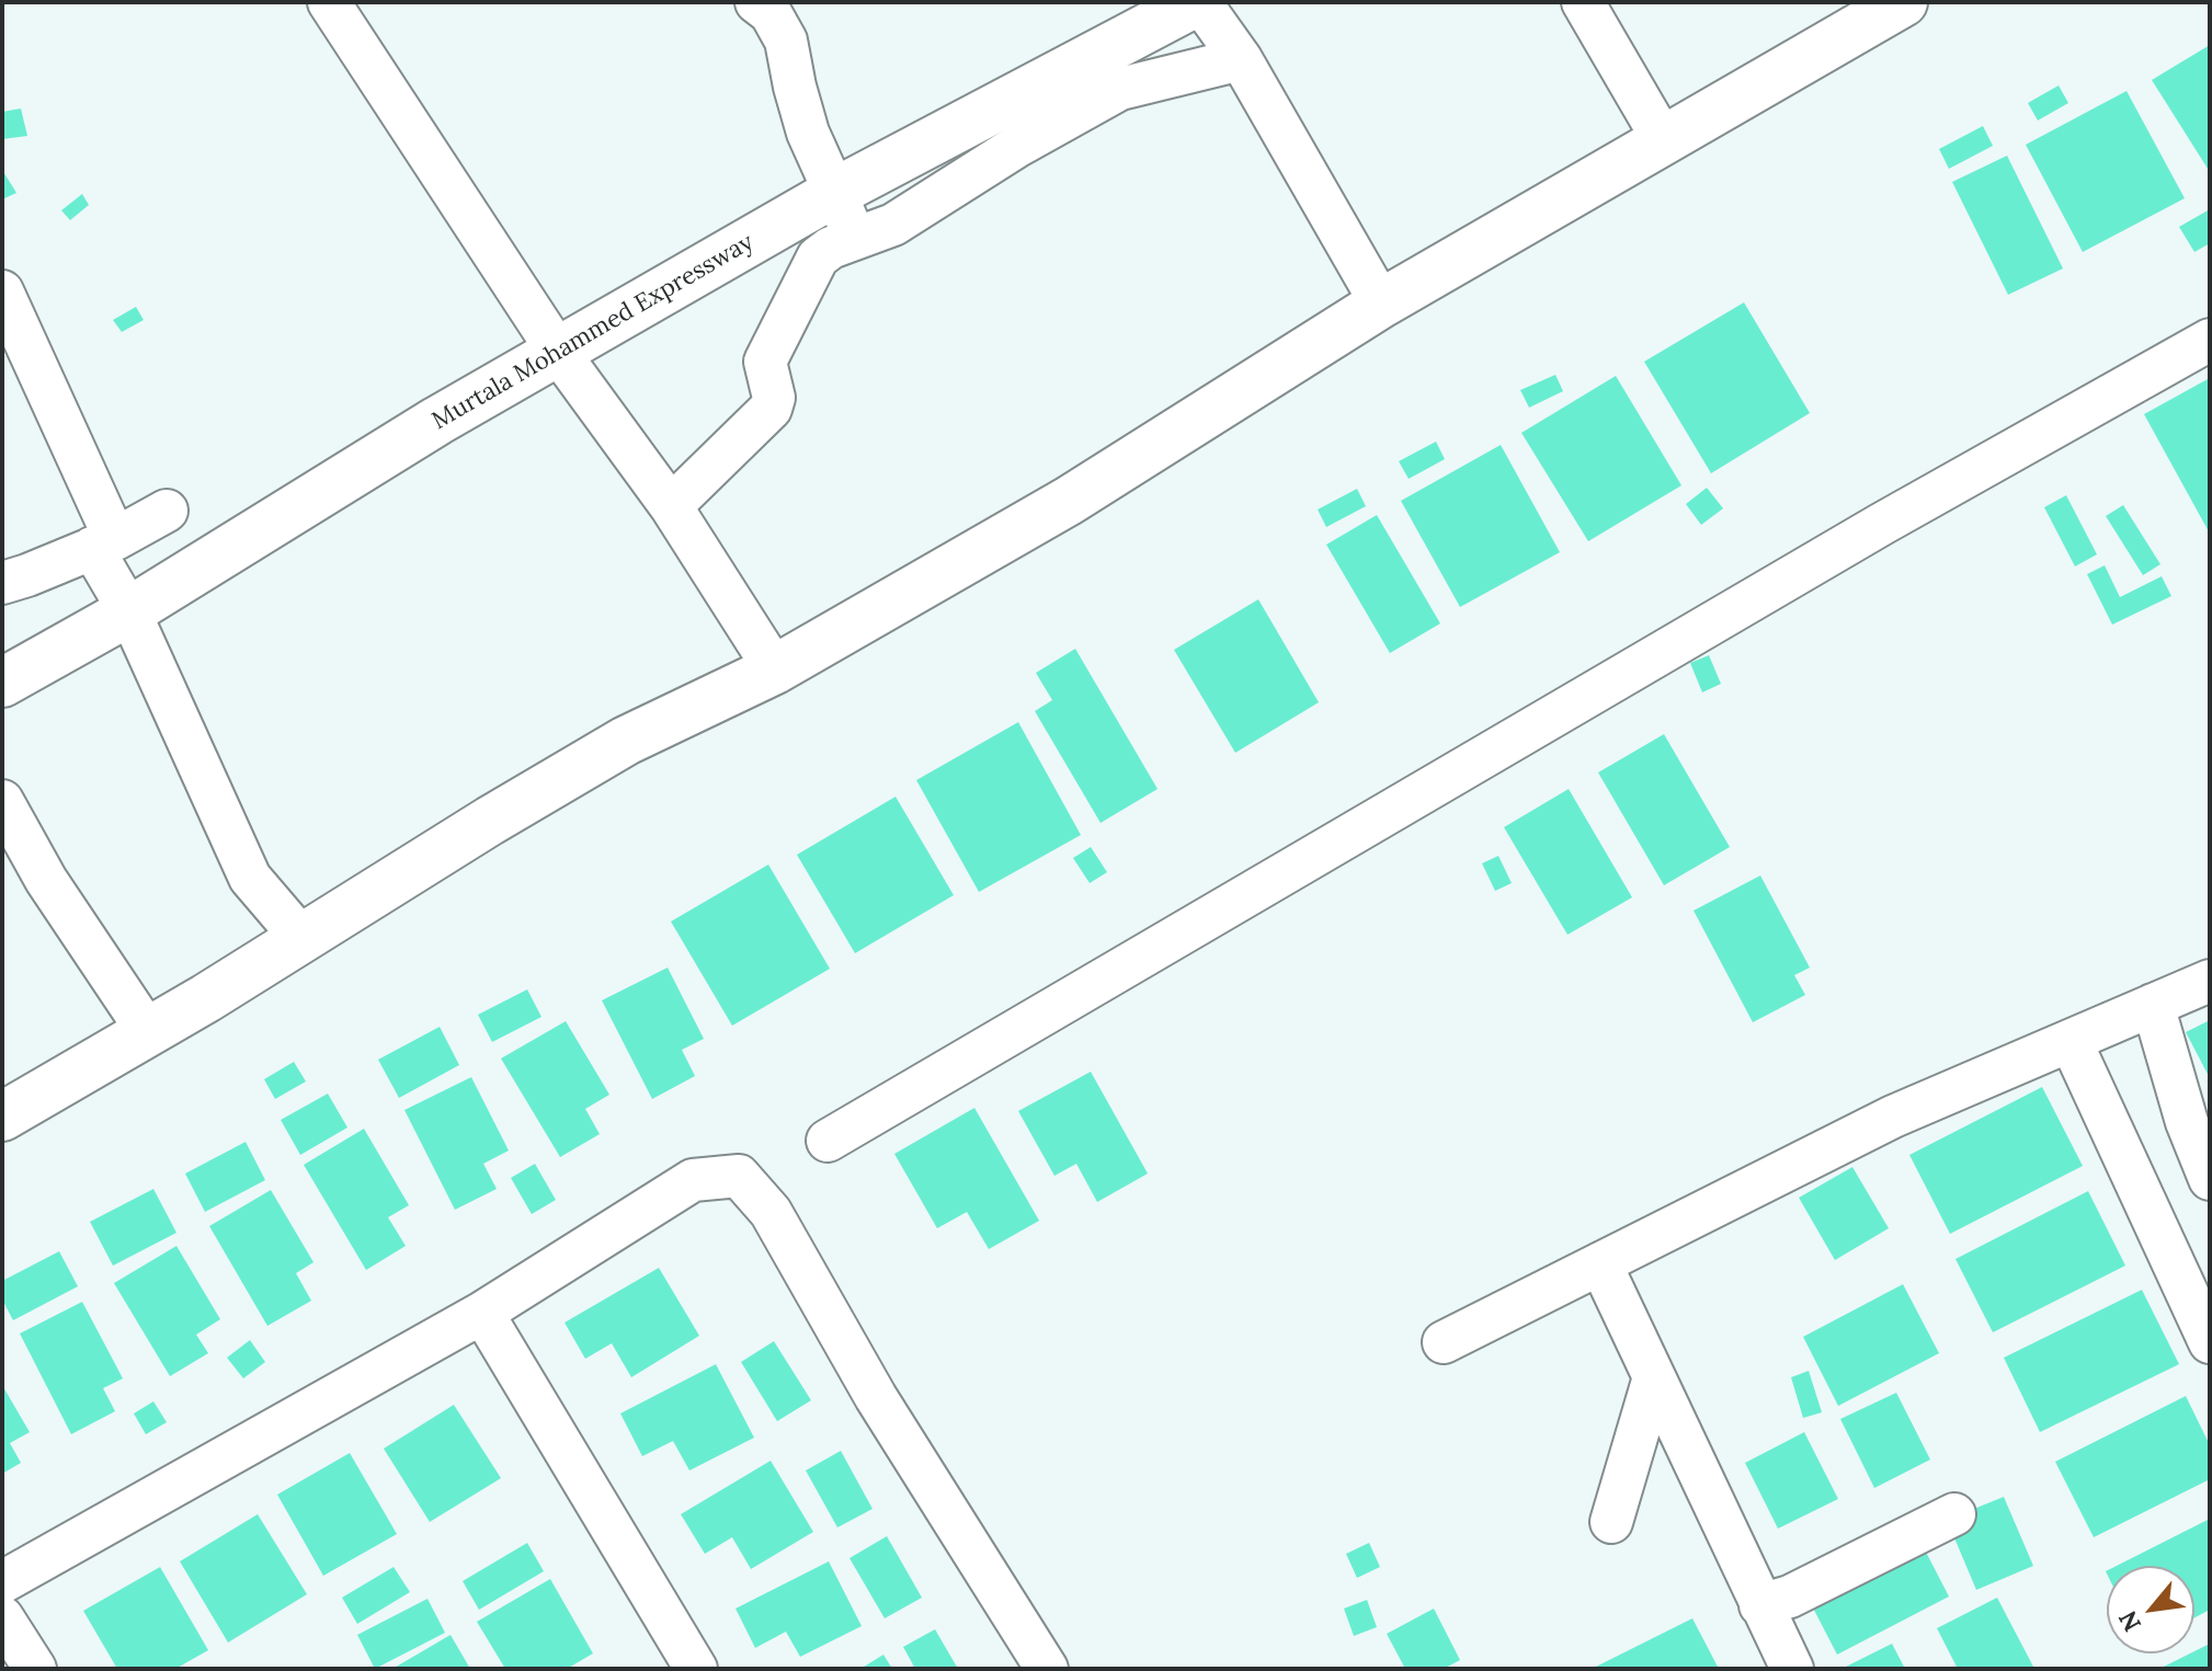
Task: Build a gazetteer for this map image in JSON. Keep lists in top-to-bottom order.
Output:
{
  "streets": {
    "main road": ["Murtala Mohammed Expressway"]
  },
  "north": "bottom left"
}
